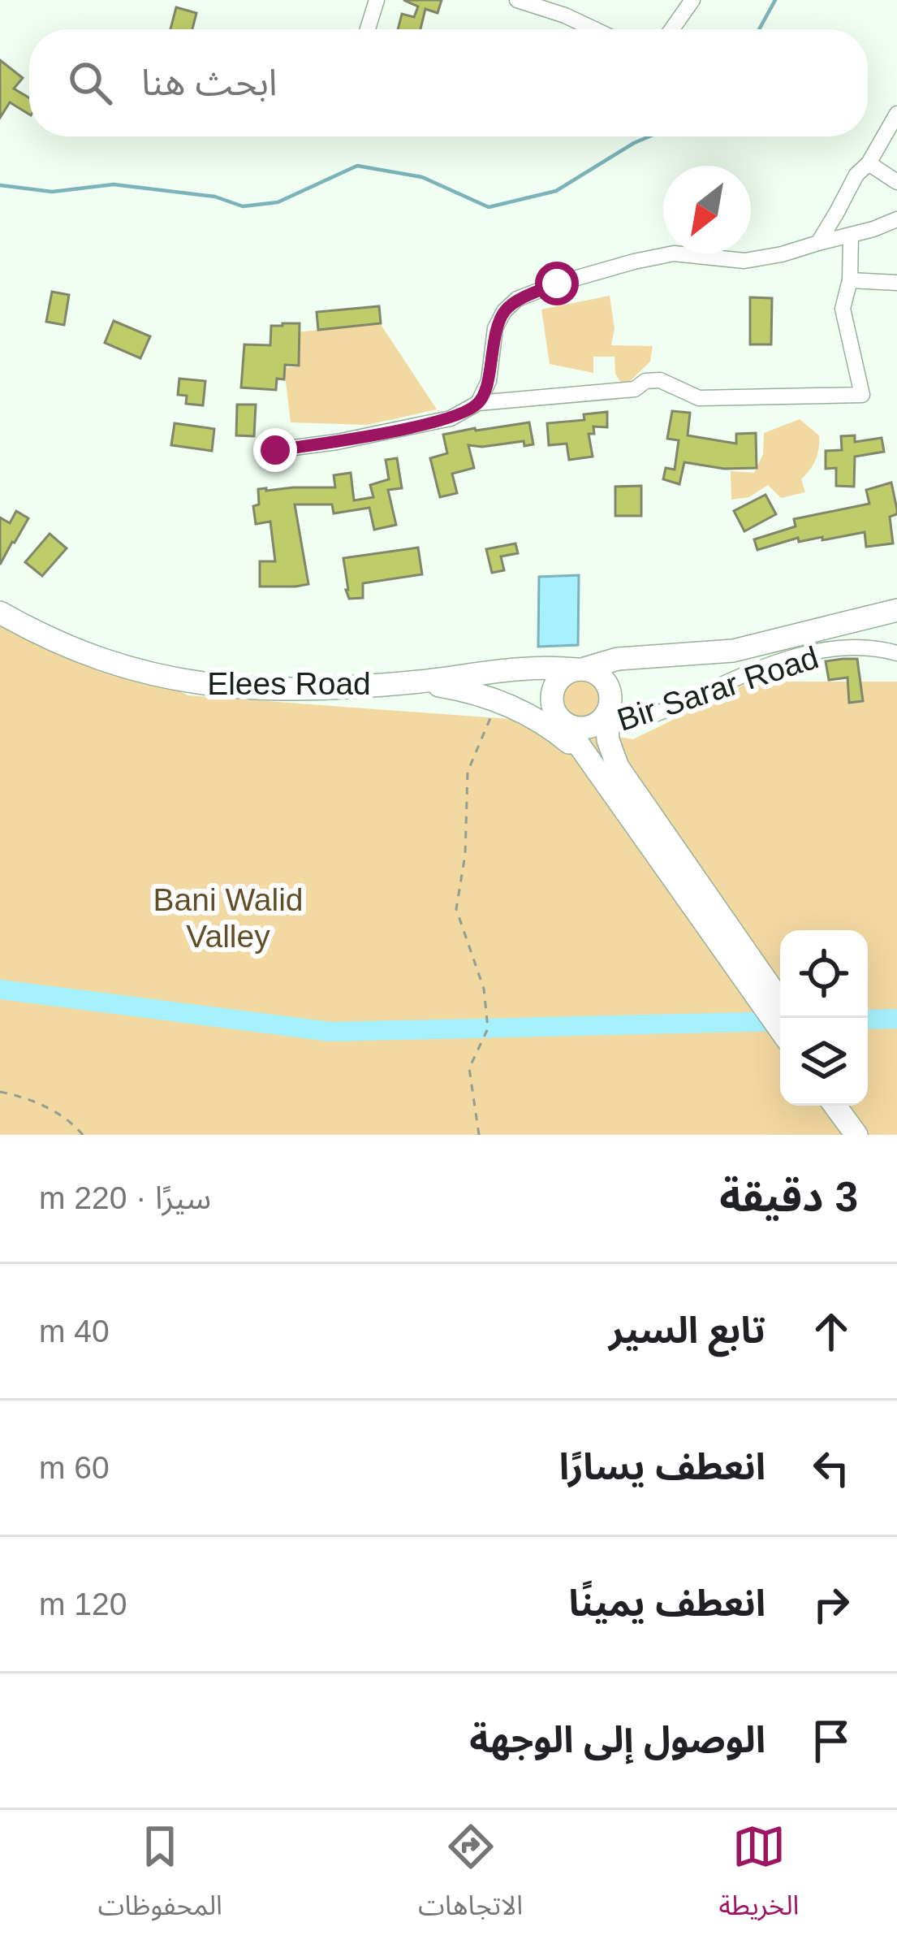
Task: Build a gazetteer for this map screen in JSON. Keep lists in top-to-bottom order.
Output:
{
  "streets": {
    "highway": ["Elees Road"],
    "street": ["Bir Sarar Road"]
  },
  "parks": ["Bani Walid Valley"],
  "north": "bottom left",
  "page": {
    "search": "ابحث هنا",
    "heading": ["3 دقيقة", "سيرًا · 220 m"],
    "list": [
      ["تابع السير", "40 m"],
      ["انعطف يسارًا", "60 m"],
      ["انعطف يمينًا", "120 m"],
      "الوصول إلى الوجهة"
    ],
    "nav": ["الخريطة", "الاتجاهات", "المحفوظات"]
  }
}
